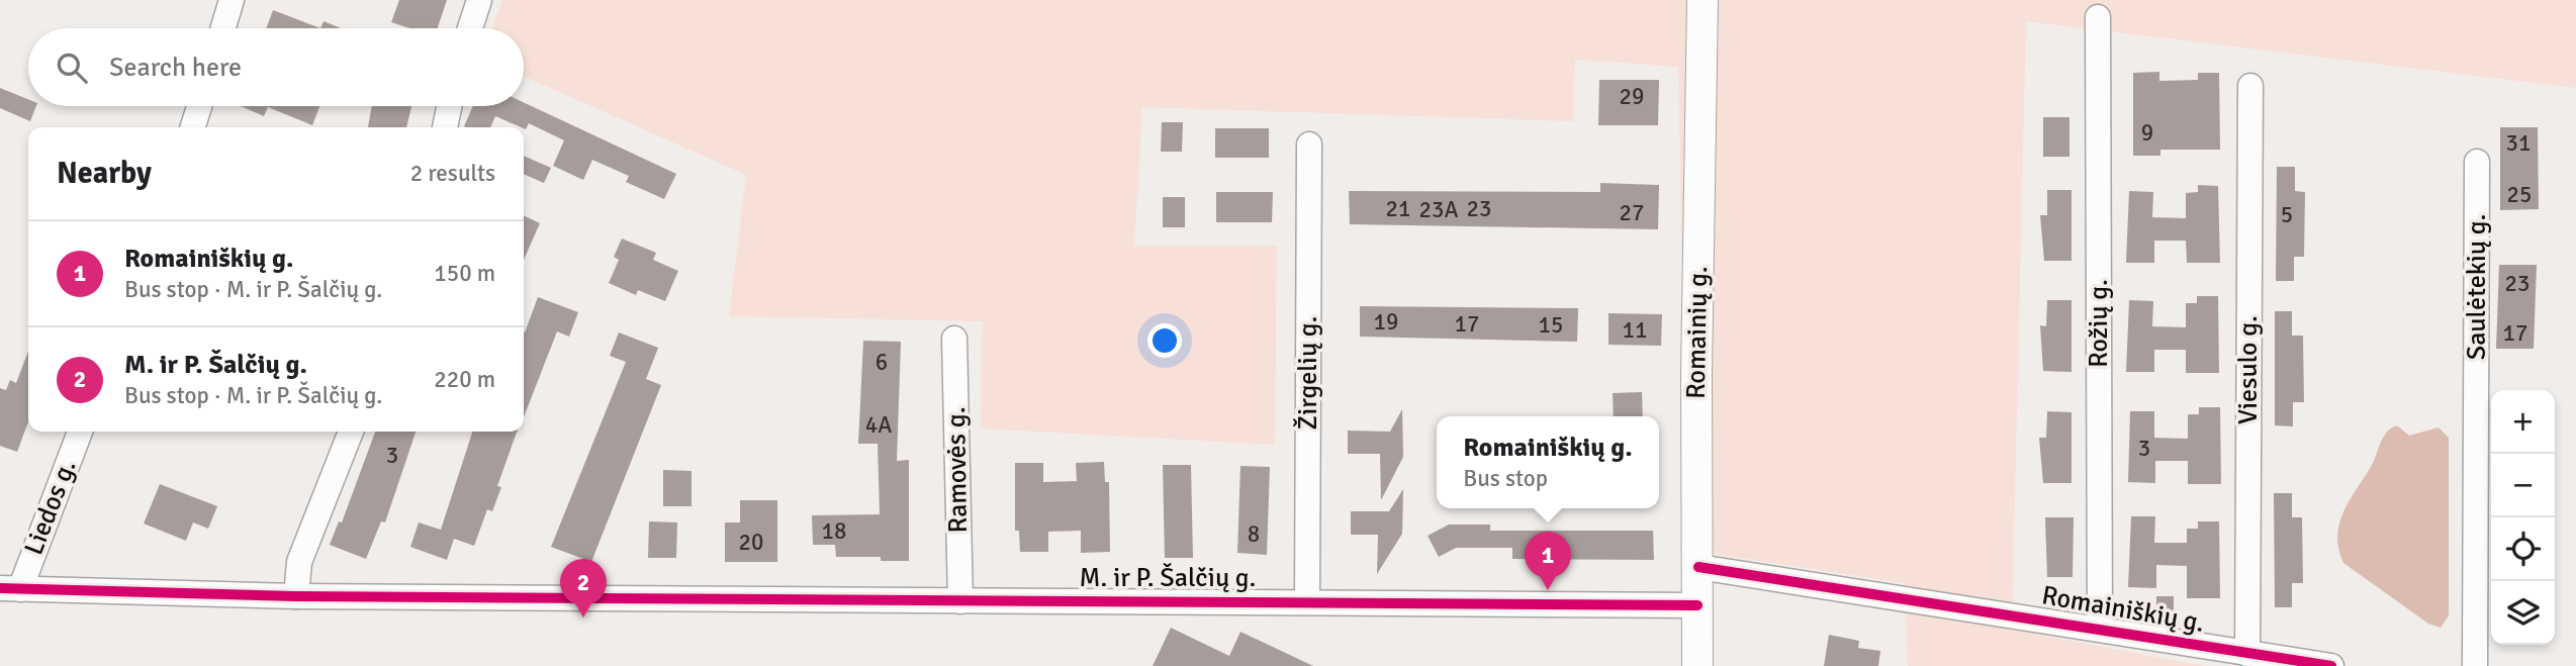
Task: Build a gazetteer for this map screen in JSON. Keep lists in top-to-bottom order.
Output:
{
  "streets": {
    "main road": ["Romainių g."],
    "street": [
      "Saulėtekių g.",
      "Rožių g.",
      "Viesulo g.",
      "Žirgelių g.",
      "Ramovės g.",
      "Liedos g.",
      "M. ir P. Šalčių g.",
      "Romainiškių g."
    ]
  },
  "crossings": [
    ["Rožių g.", "Romainiškių g."],
    ["Romainių g.", "M. ir P. Šalčių g."],
    ["Romainių g.", "Romainiškių g."],
    ["Viesulo g.", "Romainiškių g."],
    ["Žirgelių g.", "M. ir P. Šalčių g."],
    ["Ramovės g.", "M. ir P. Šalčių g."],
    ["Liedos g.", "M. ir P. Šalčių g."]
  ],
  "house_numbers": [
    "29",
    "9",
    "31",
    "25",
    "21",
    "23",
    "23A",
    "27",
    "5",
    "23",
    "19",
    "17",
    "15",
    "11",
    "17",
    "6",
    "4A",
    "3",
    "3",
    "18",
    "8",
    "20"
  ],
  "page": {
    "search": "Search here",
    "heading": ["Nearby", "2 results"],
    "list": [
      {
        "mark": "1",
        "name": "Romainiškių g.",
        "note": "Bus stop · M. ir P. Šalčių g.",
        "value": "150 m"
      },
      {
        "mark": "2",
        "name": "M. ir P. Šalčių g.",
        "note": "Bus stop · M. ir P. Šalčių g.",
        "value": "220 m"
      }
    ],
    "map_buttons": ["+", "−"],
    "popup": ["Romainiškių g.", "Bus stop"],
    "pins": ["1", "2"]
  }
}
